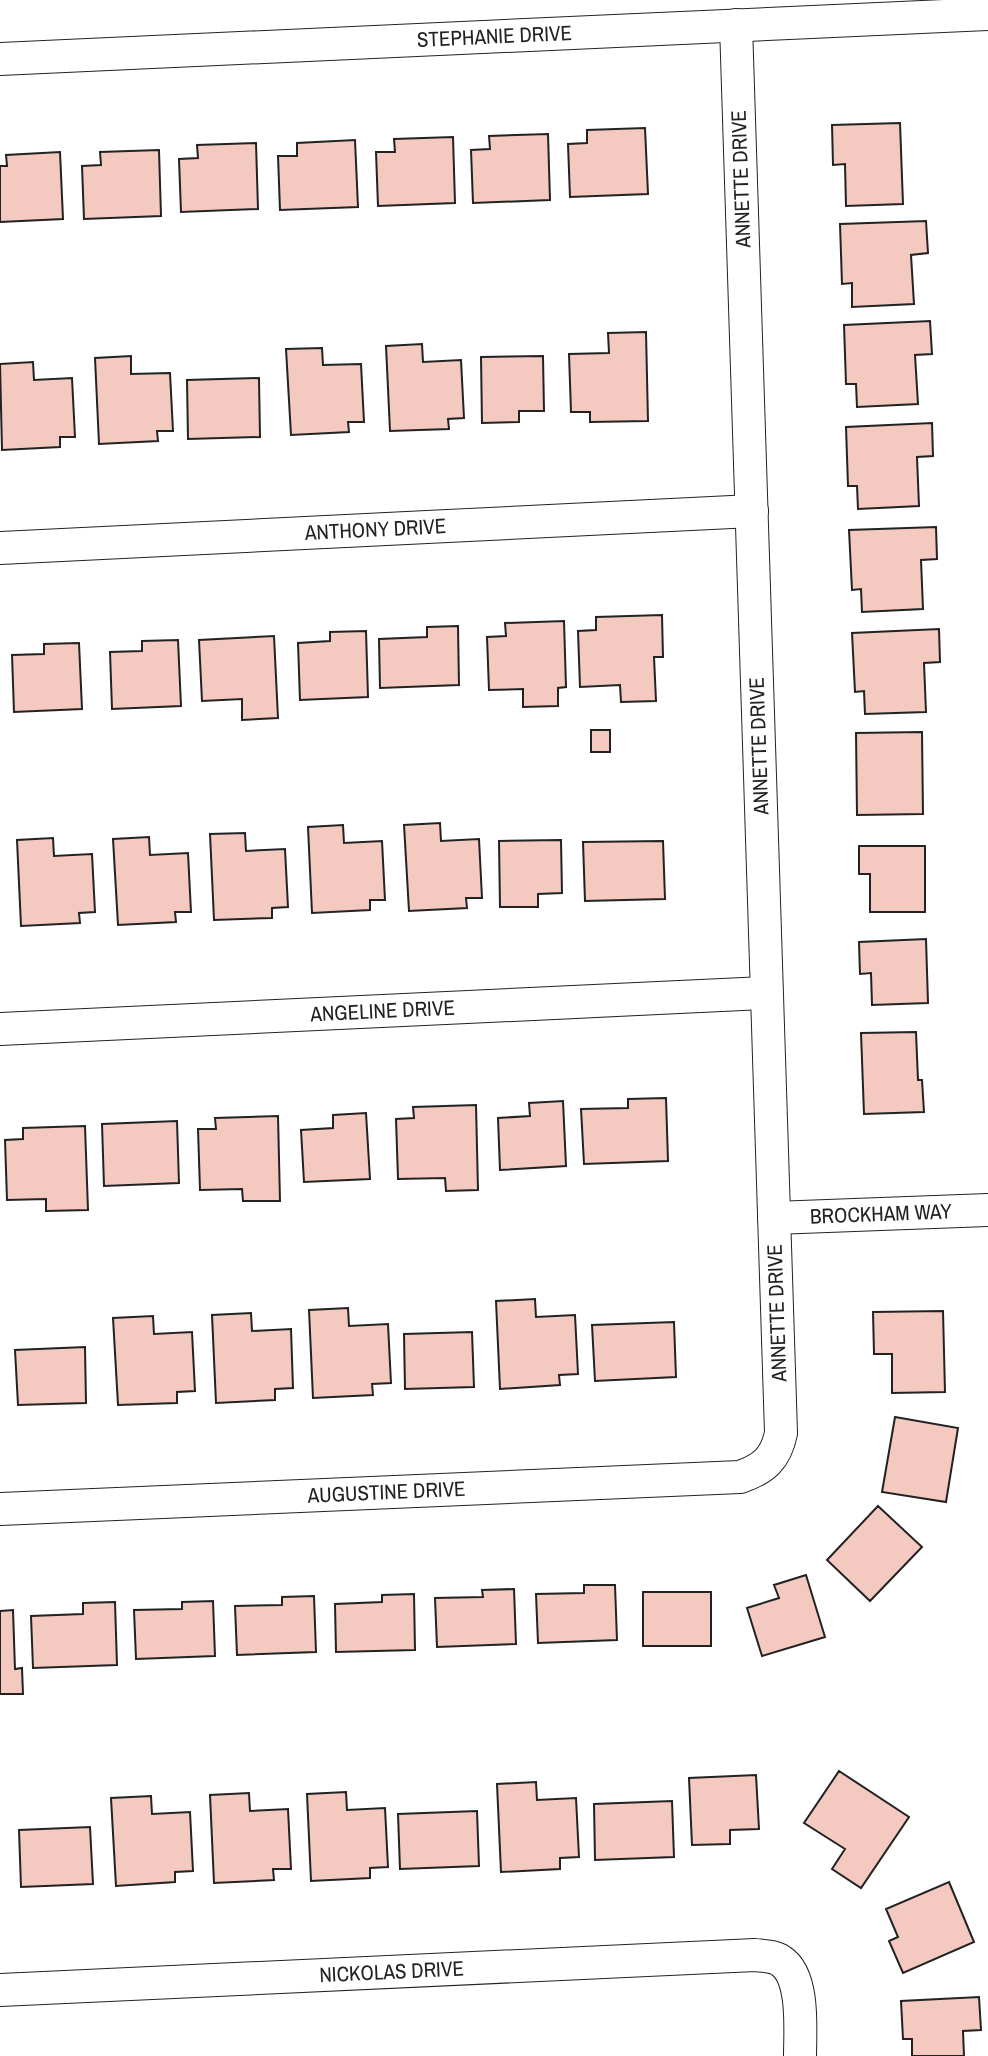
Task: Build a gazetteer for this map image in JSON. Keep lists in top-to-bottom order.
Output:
{
  "streets": {
    "street": [
      "STEPHANIE DRIVE",
      "ANNETTE DRIVE",
      "ANTHONY DRIVE",
      "ANGELINE DRIVE",
      "BROCKHAM WAY",
      "AUGUSTINE DRIVE",
      "NICKOLAS DRIVE"
    ]
  },
  "crossings": [
    ["STEPHANIE DRIVE", "ANNETTE DRIVE"],
    ["ANNETTE DRIVE", "ANTHONY DRIVE"],
    ["ANNETTE DRIVE", "ANGELINE DRIVE"],
    ["ANNETTE DRIVE", "BROCKHAM WAY"],
    ["ANNETTE DRIVE", "AUGUSTINE DRIVE"]
  ]
}
